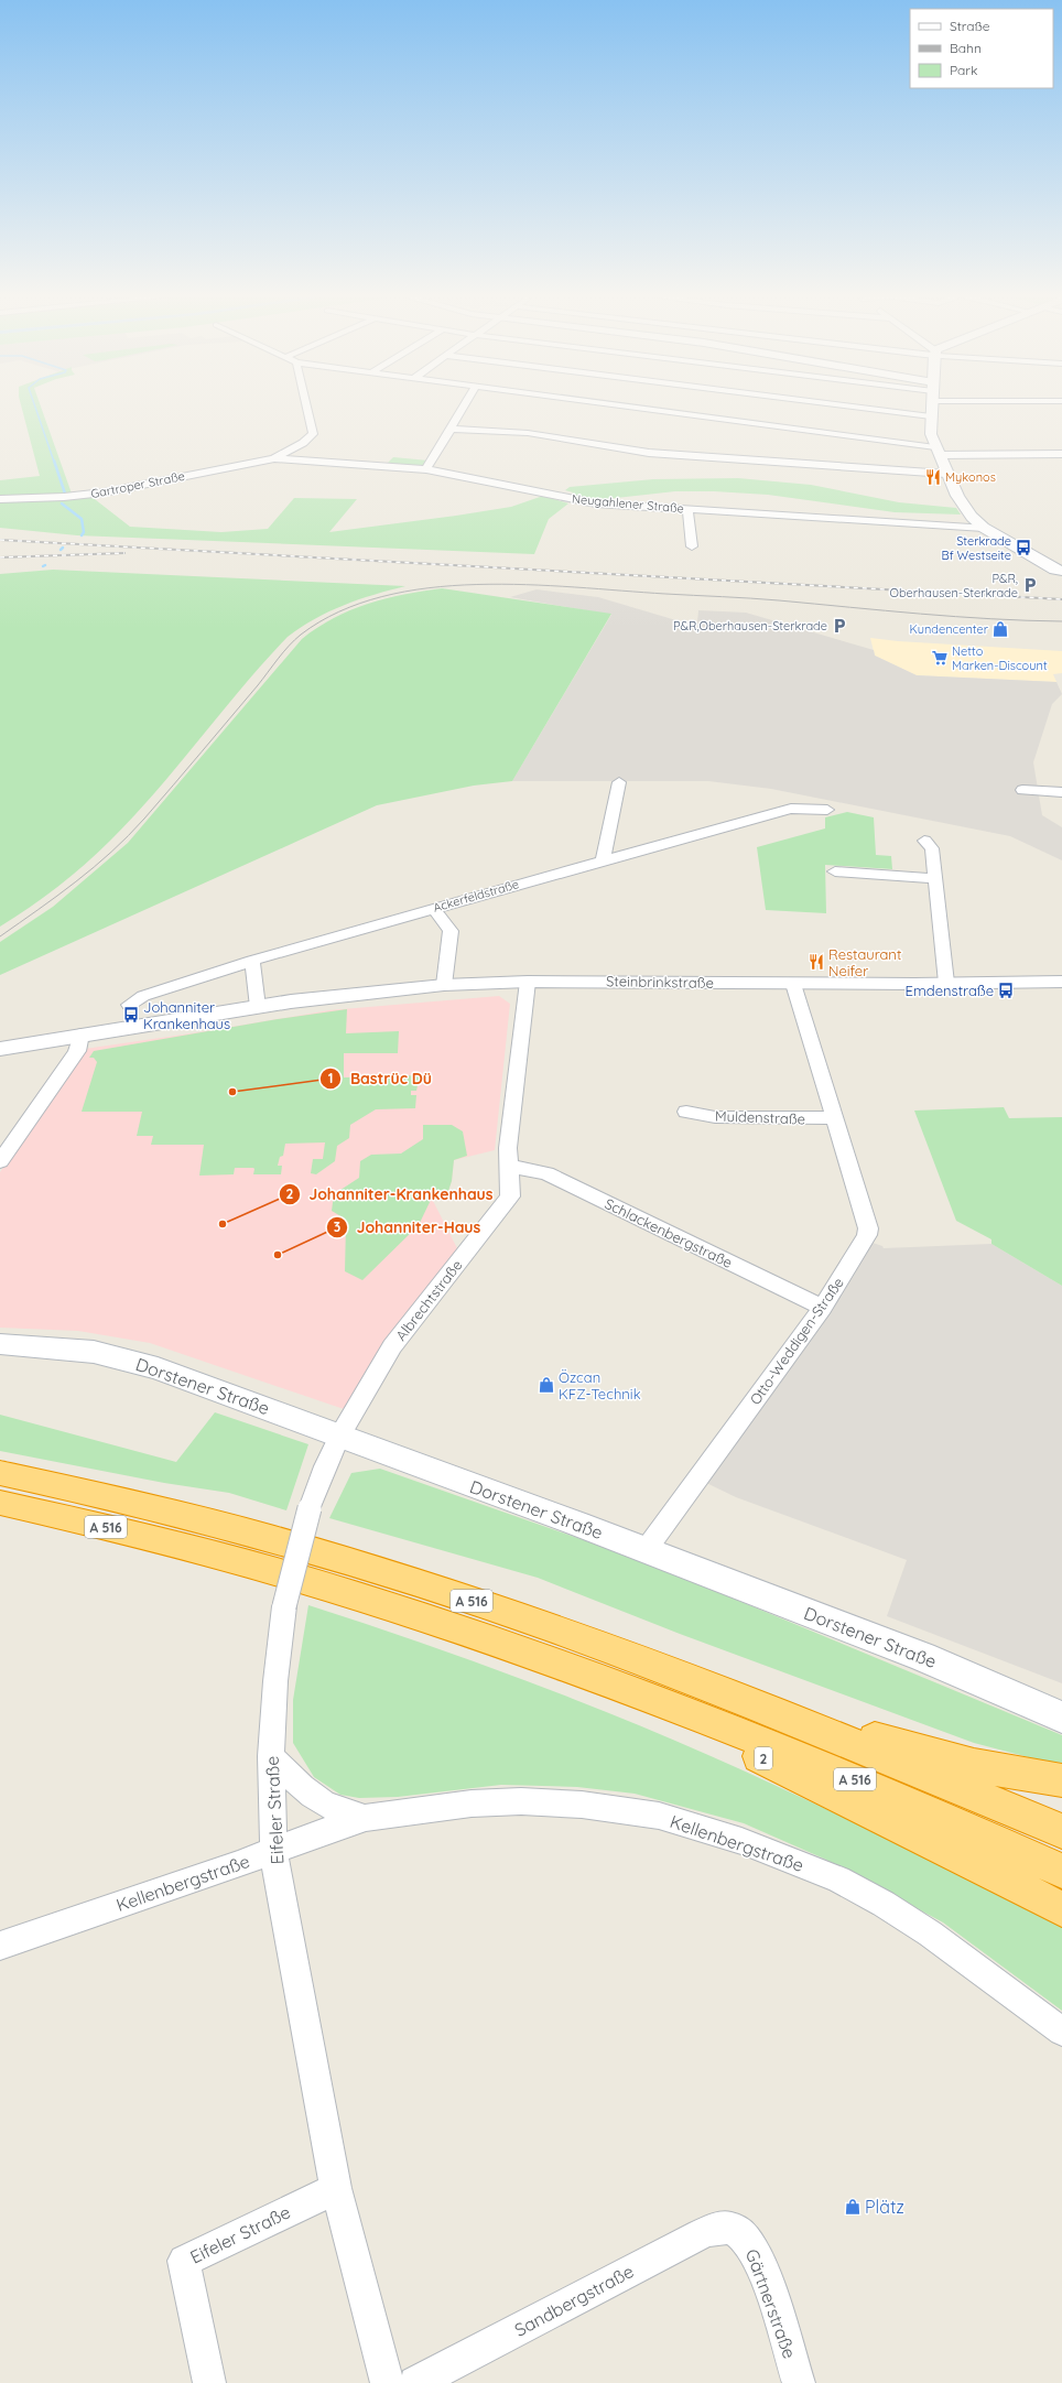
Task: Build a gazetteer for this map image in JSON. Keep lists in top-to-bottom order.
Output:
{
  "streets": {
    "highway": ["A 516", "2"],
    "main road": ["Dorstener Straße"],
    "street": [
      "Gartroper Straße",
      "Neugahlener Straße",
      "Ackerfeldstraße",
      "Steinbrinkstraße",
      "Muldenstraße",
      "Schlackenbergstraße",
      "Albrechtstraße",
      "Otto-Weddigen-Straße",
      "Eifeler Straße",
      "Kellenbergstraße",
      "Sandbergstraße",
      "Gärtnerstraße"
    ]
  },
  "crossings": [
    ["Gartroper Straße", "Neugahlener Straße"],
    ["Steinbrinkstraße", "Albrechtstraße"],
    ["Steinbrinkstraße", "Otto-Weddigen-Straße"],
    ["Muldenstraße", "Otto-Weddigen-Straße"],
    ["Schlackenbergstraße", "Albrechtstraße"],
    ["Schlackenbergstraße", "Otto-Weddigen-Straße"],
    ["Albrechtstraße", "Dorstener Straße"],
    ["Albrechtstraße", "Eifeler Straße"],
    ["Otto-Weddigen-Straße", "Dorstener Straße"],
    ["Dorstener Straße", "Eifeler Straße"],
    ["A 516", "2"],
    ["Eifeler Straße", "Kellenbergstraße"],
    ["Sandbergstraße", "Gärtnerstraße"]
  ],
  "places": {
    "restaurant": ["Mykonos", "Restaurant Neifer"],
    "bus stop": ["Sterkrade Bf Westseite", "Emdenstraße", "Johanniter Krankenhaus"],
    "parking": ["P&R, Oberhausen-Sterkrade", "P&R,Oberhausen-Sterkrade"],
    "shop": ["Kundencenter", "Özcan KFZ-Technik", "Plätz"],
    "supermarket": ["Netto Marken-Discount"],
    "other": ["Bastrüc Dü", "Johanniter-Krankenhaus", "Johanniter-Haus"]
  },
  "legend": ["Straße", "Bahn", "Park"]
}
